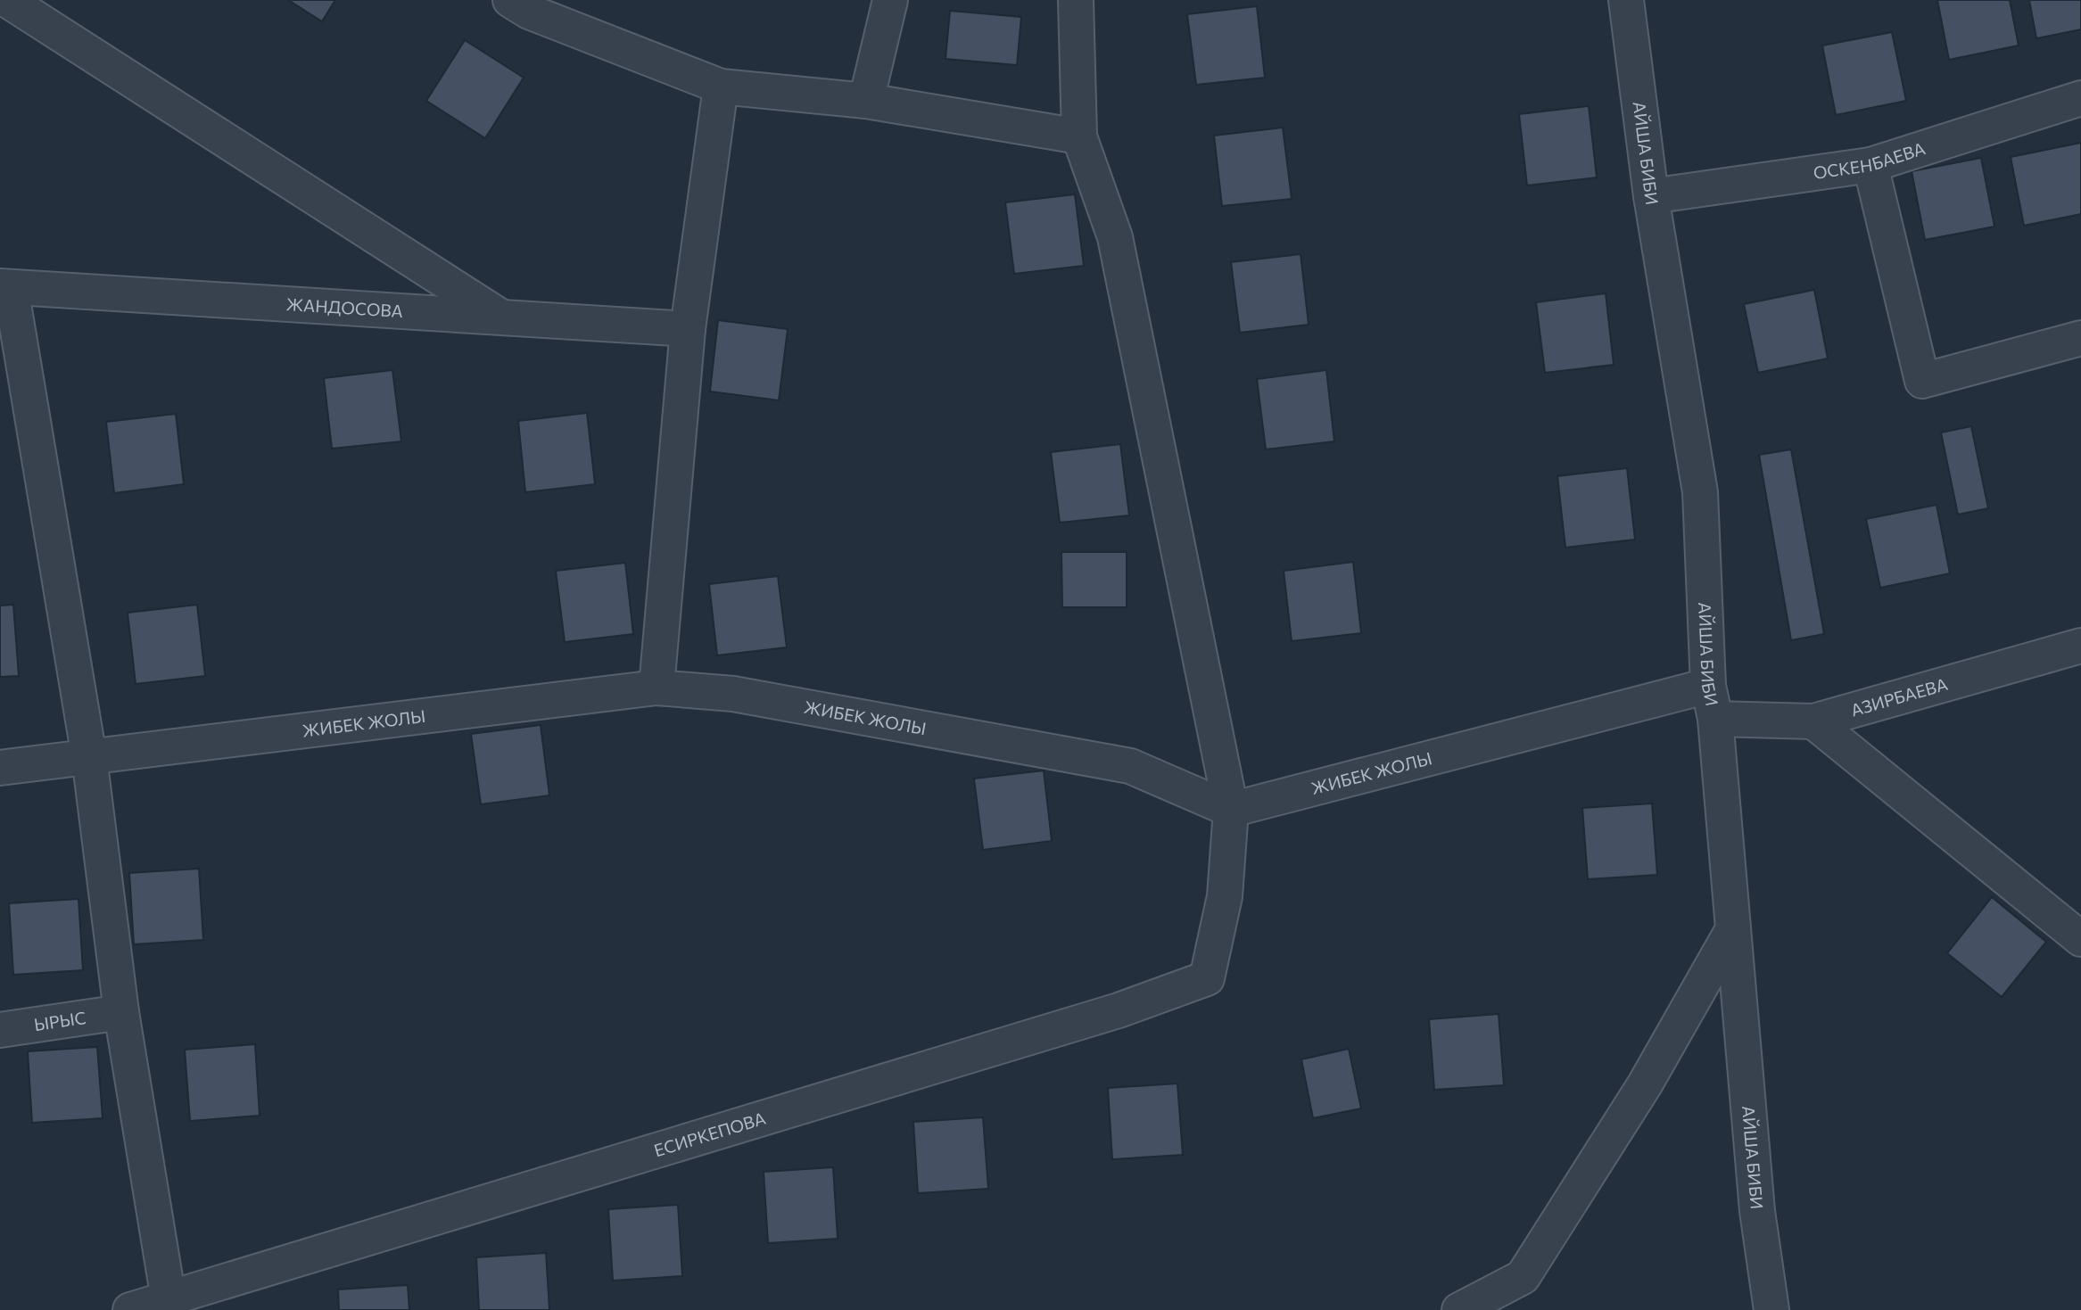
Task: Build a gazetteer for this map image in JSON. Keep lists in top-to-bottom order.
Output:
{
  "streets": {
    "street": [
      "АЙША БИБИ",
      "ОСКЕНБАЕВА",
      "ЖАНДОСОВА",
      "АЗИРБАЕВА",
      "ЖИБЕК ЖОЛЫ",
      "ЫРЫС",
      "ЕСИРКЕПОВА"
    ]
  },
  "crossings": [
    ["АЙША БИБИ", "ОСКЕНБАЕВА"],
    ["АЙША БИБИ", "АЗИРБАЕВА"],
    ["АЙША БИБИ", "ЖИБЕК ЖОЛЫ"],
    ["ЖИБЕК ЖОЛЫ", "ЕСИРКЕПОВА"]
  ]
}
